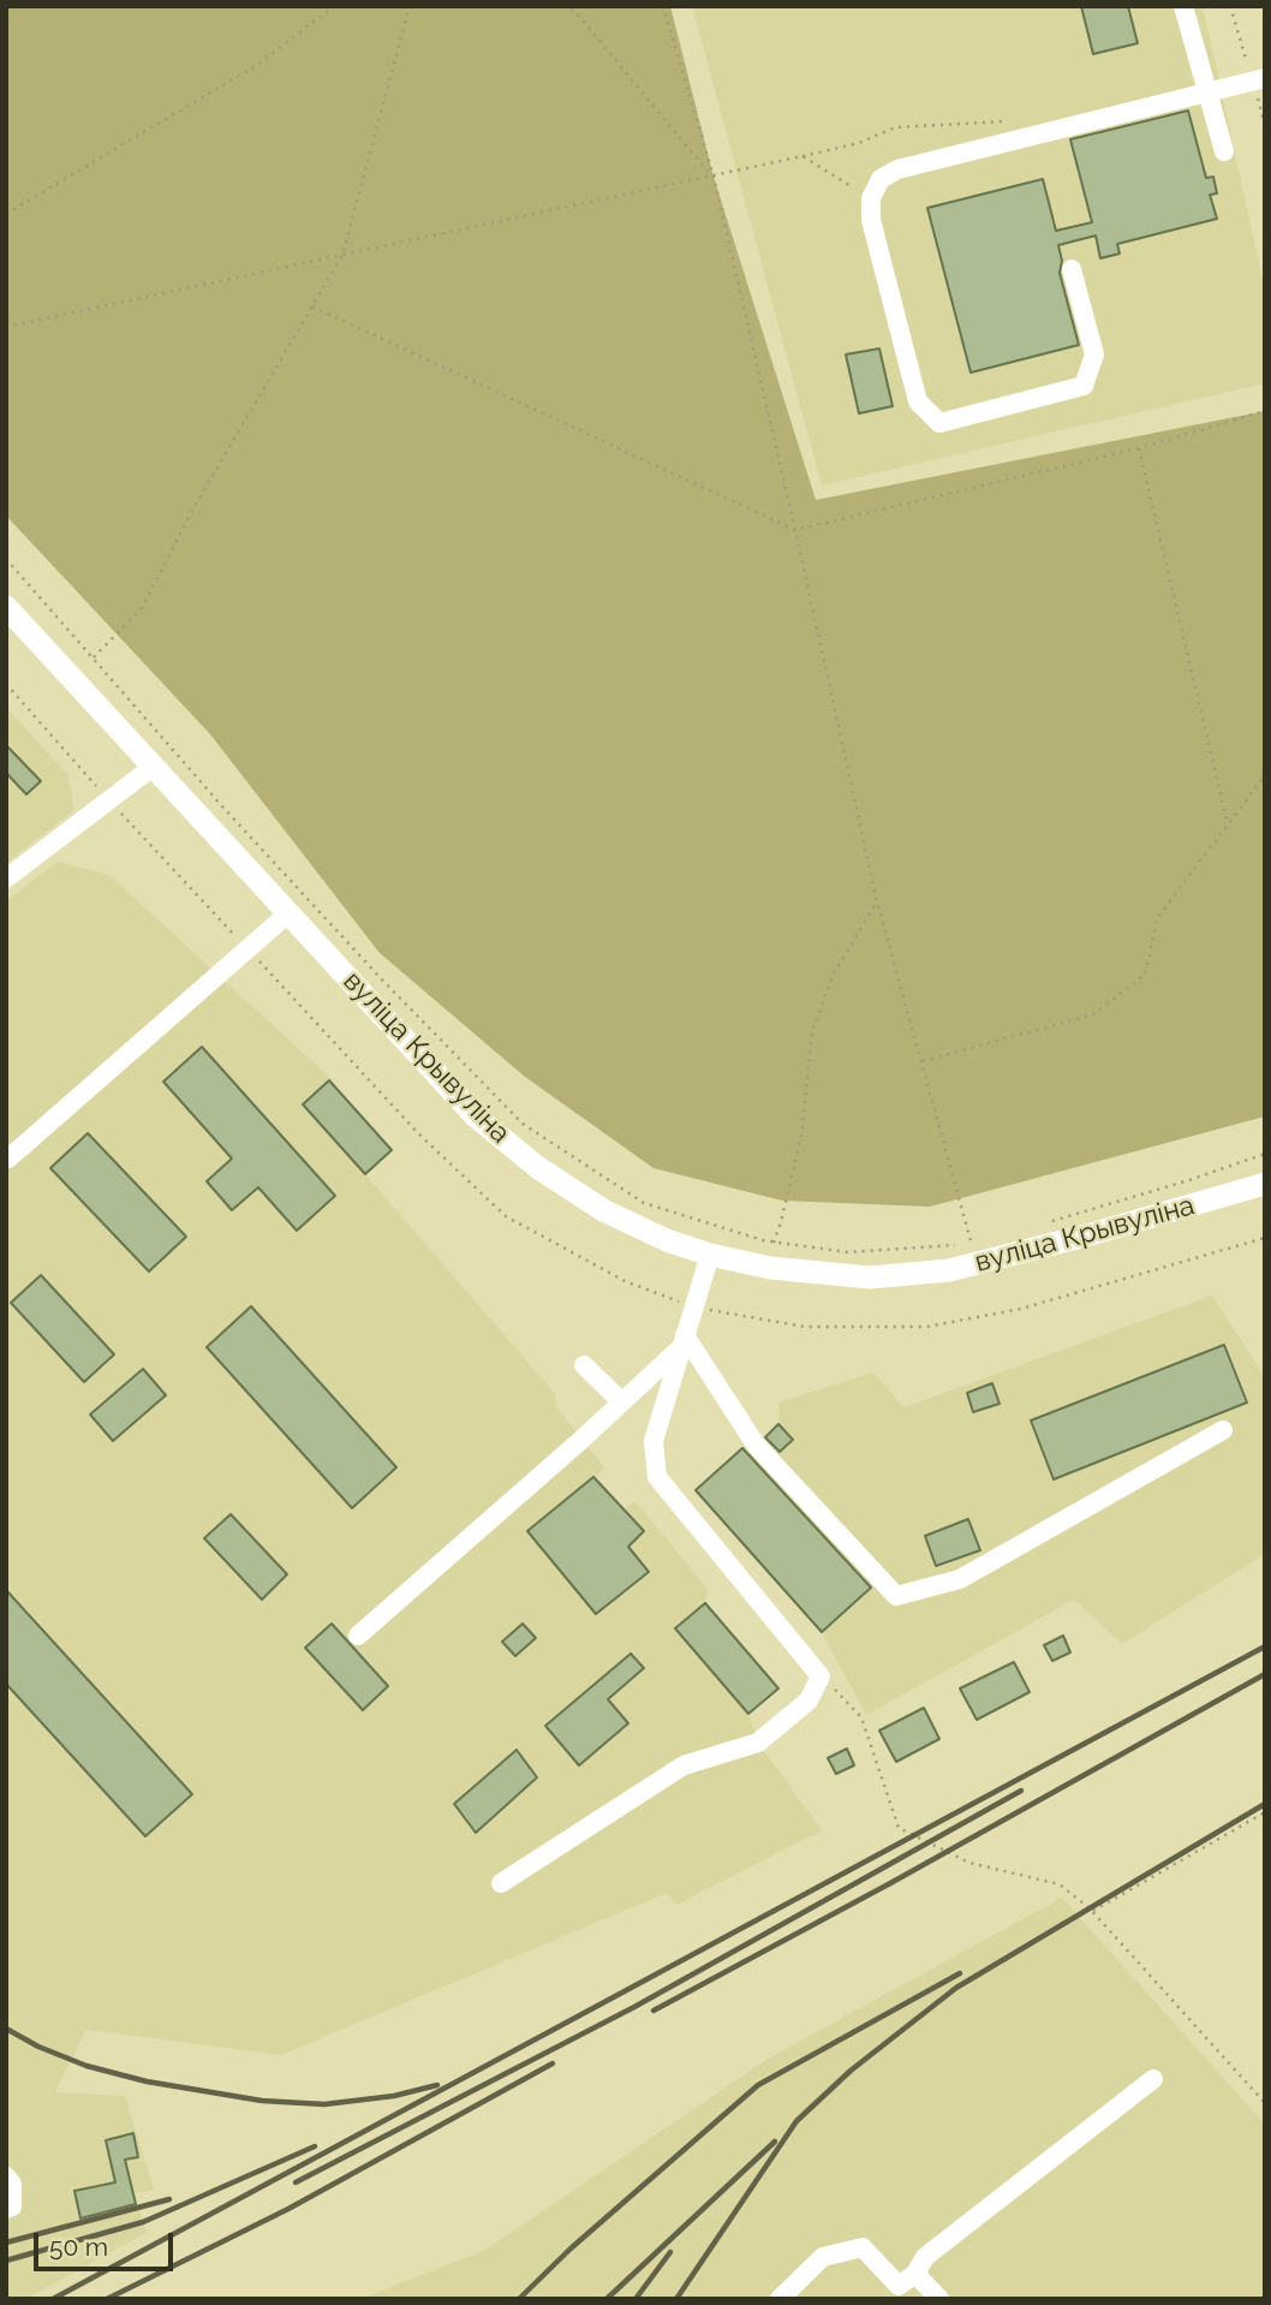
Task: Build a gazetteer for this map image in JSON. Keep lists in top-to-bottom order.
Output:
{
  "streets": {
    "main road": ["вуліца Крывуліна"]
  },
  "scale_bar": "50 m"
}
